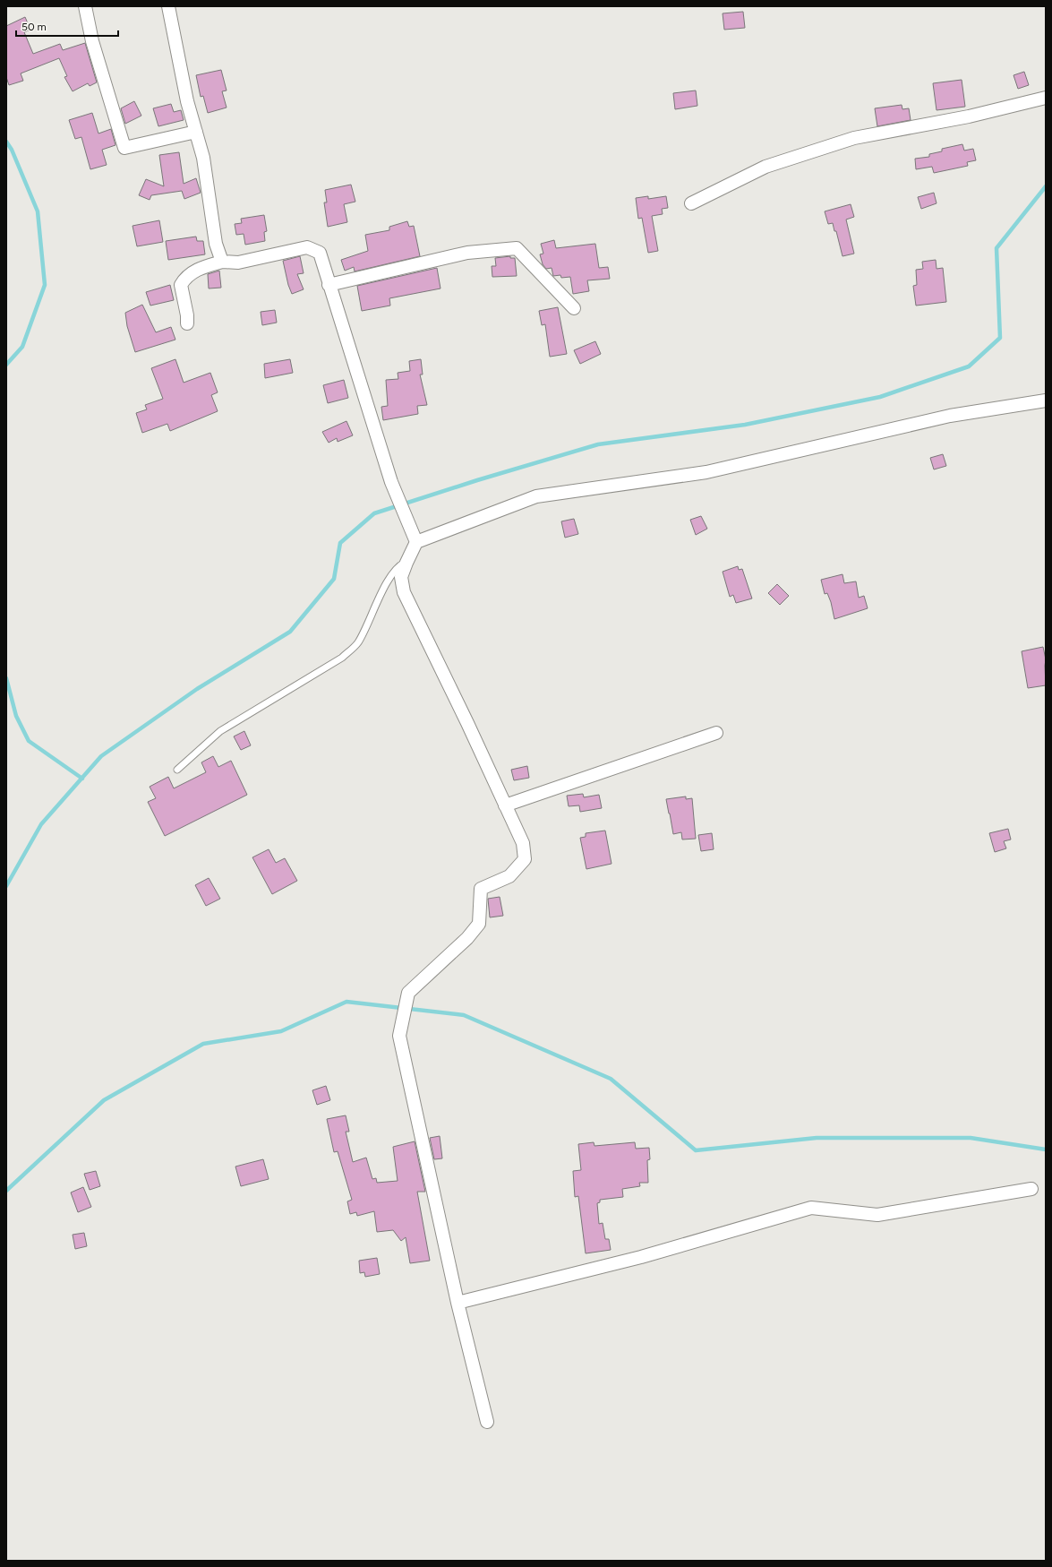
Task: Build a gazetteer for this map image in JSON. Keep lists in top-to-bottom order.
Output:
{
  "scale_bar": "50 m"
}
